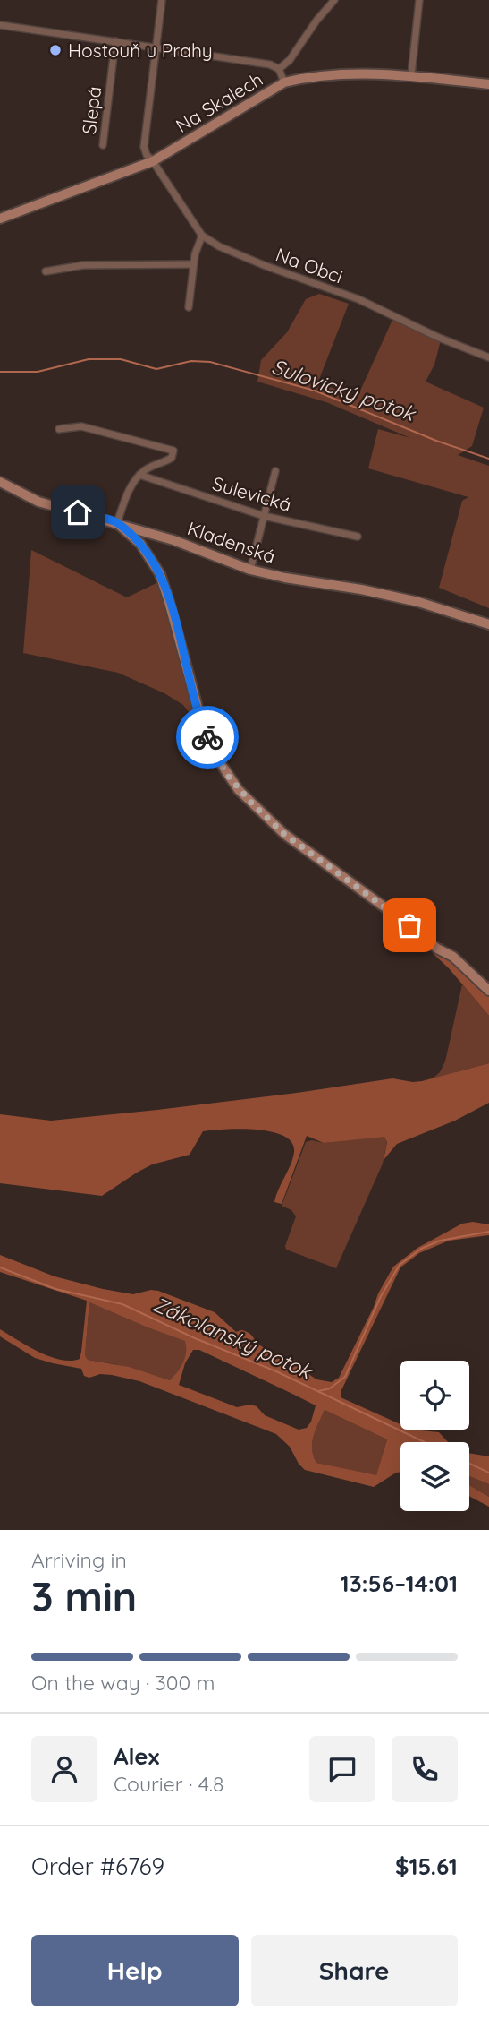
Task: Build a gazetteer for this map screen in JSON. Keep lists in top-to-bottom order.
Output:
{
  "streets": {
    "street": [
      "Na Skalech",
      "Slepá",
      "Na Obci",
      "Sulevická",
      "Kladenská"
    ]
  },
  "crossings": [
    ["Na Skalech", "Na Obci"]
  ],
  "water": ["Sulovický potok", "Zákolanský potok"],
  "places": ["Hostouň u Prahy"],
  "page": {
    "heading": ["3 min", "Arriving in", "13:56–14:01"],
    "panel": [
      "Alex",
      "Courier · 4.8",
      "Order #6769",
      "$15.61"
    ],
    "bar": "On the way · 300 m",
    "buttons": ["Help", "Share"]
  }
}
